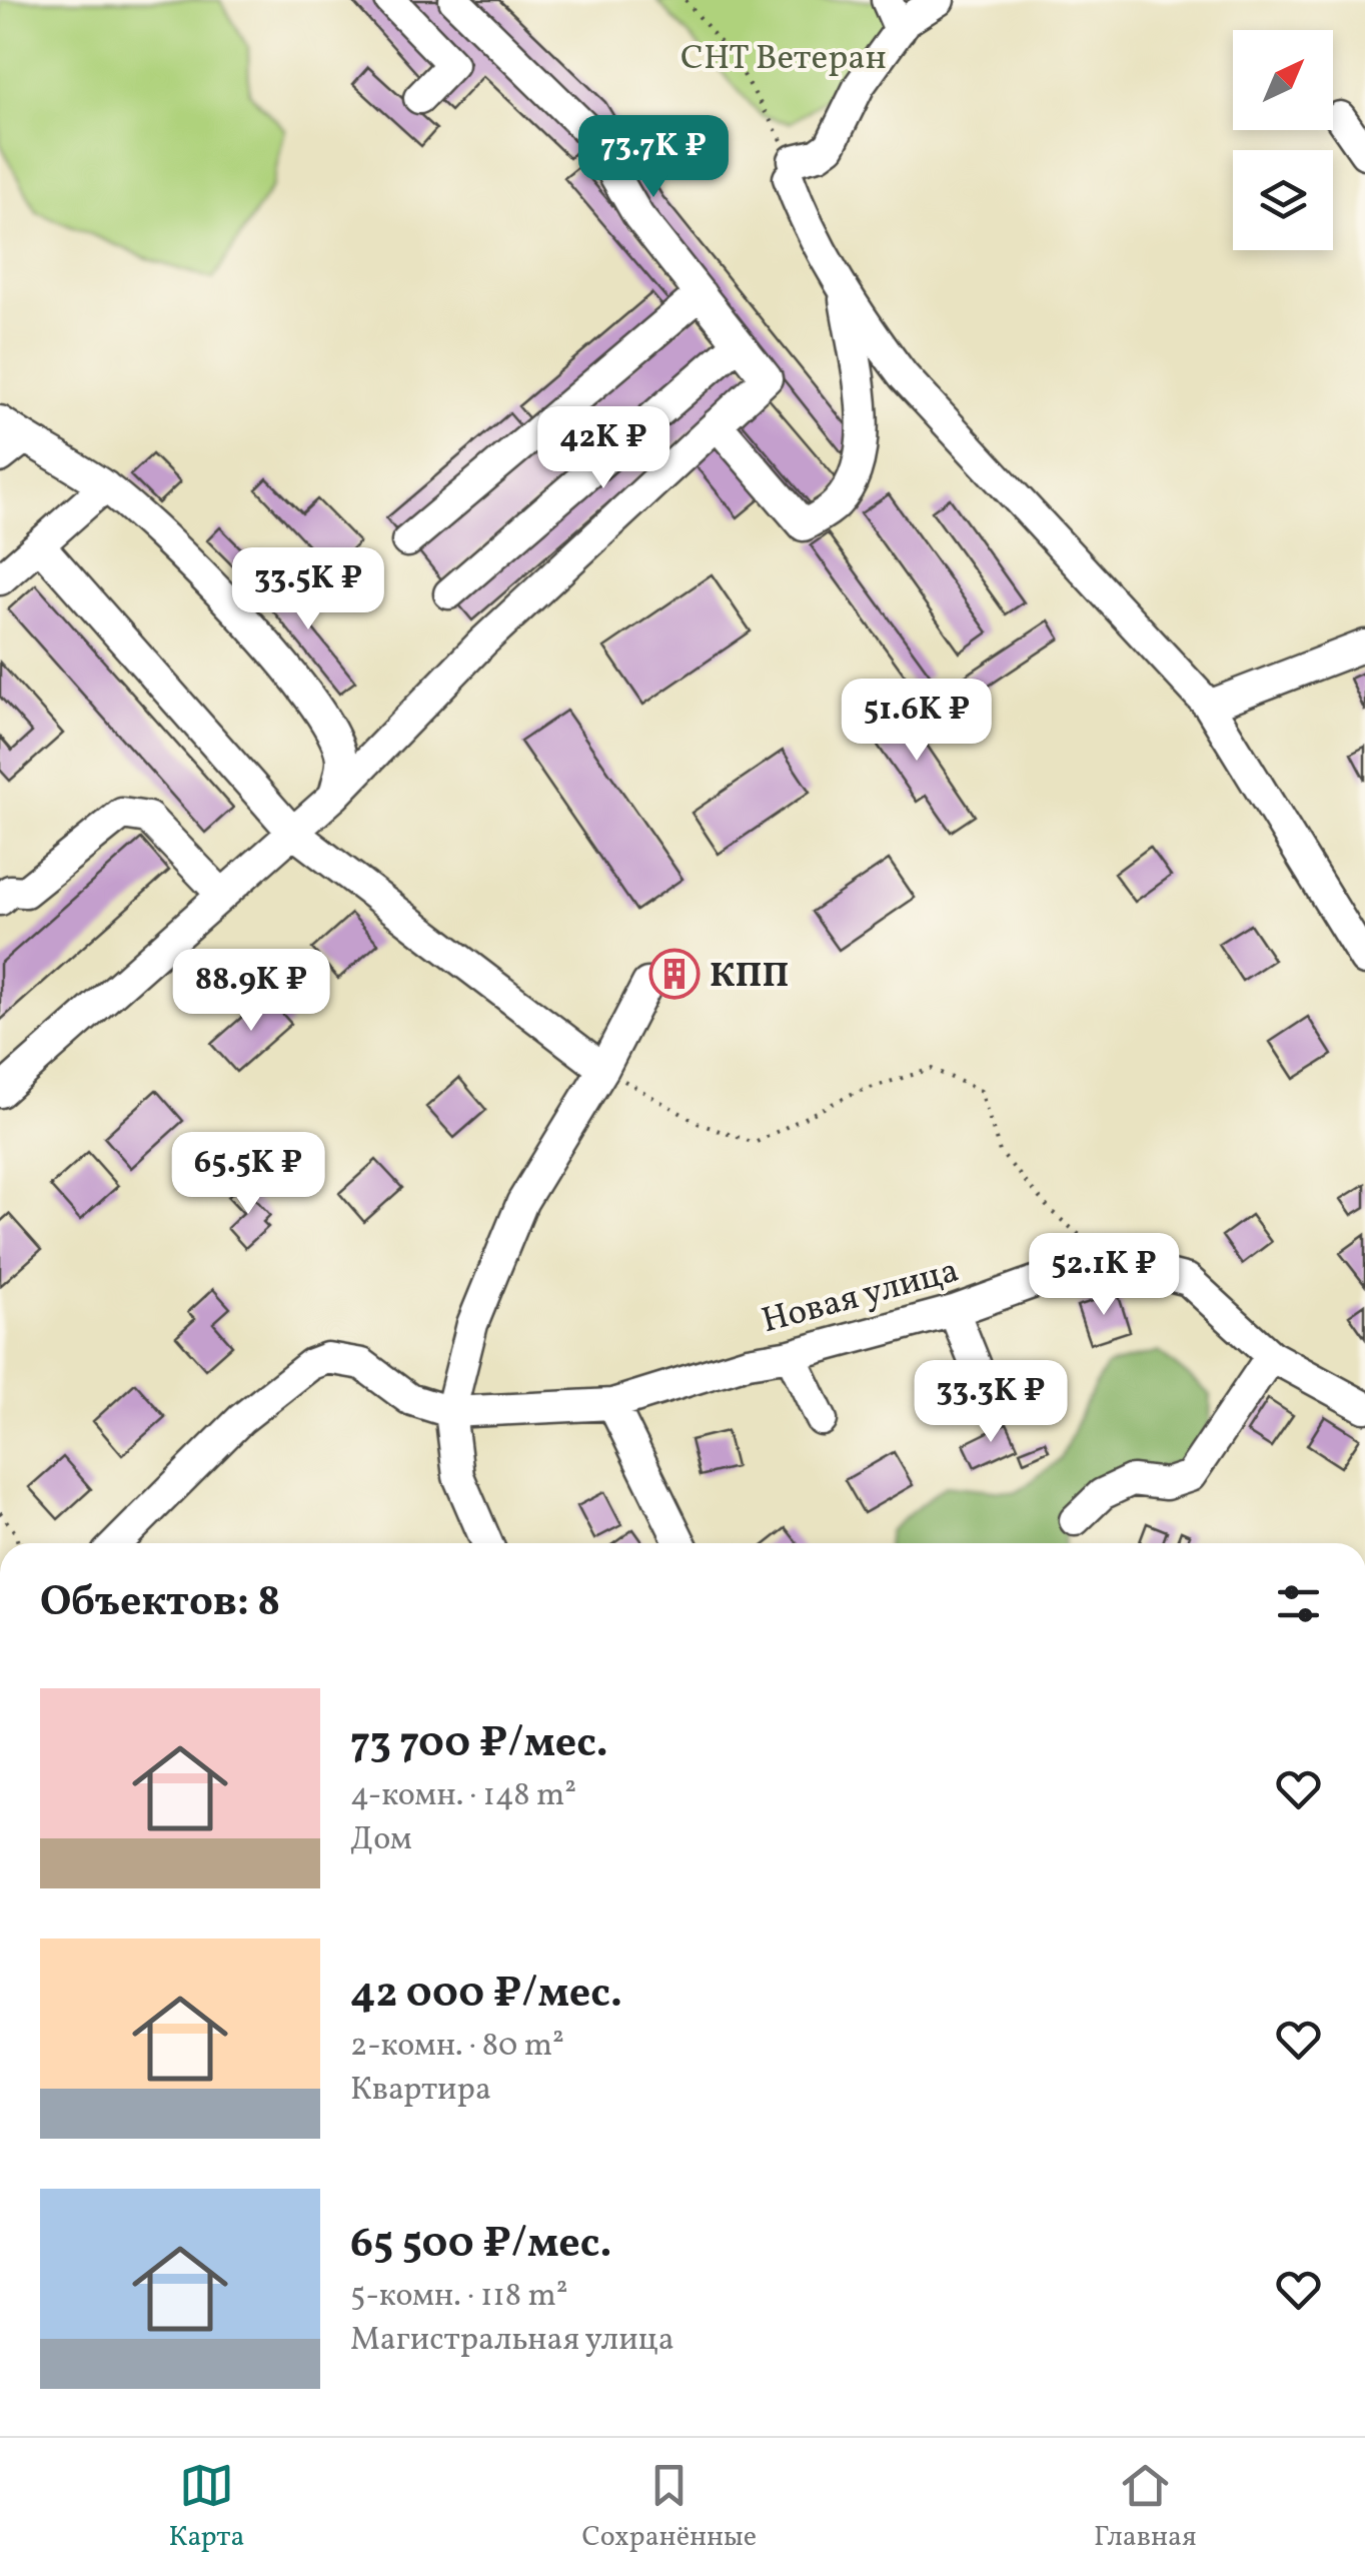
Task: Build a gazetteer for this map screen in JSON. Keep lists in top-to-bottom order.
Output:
{
  "streets": {
    "street": ["Новая улица"]
  },
  "parks": ["СНТ Ветеран"],
  "places": {
    "building": ["КПП"]
  },
  "north": "top right",
  "page": {
    "price": [
      "73.7K ₽",
      "42K ₽",
      "33.5K ₽",
      "51.6K ₽",
      "88.9K ₽",
      "65.5K ₽",
      "52.1K ₽",
      "33.3K ₽"
    ],
    "heading": "Объектов: 8",
    "list": [
      {
        "name": "73 700 ₽/мес.",
        "note": "4-комн. · 148 m² · Дом"
      },
      {
        "name": "42 000 ₽/мес.",
        "note": "2-комн. · 80 m² · Квартира"
      },
      {
        "name": "65 500 ₽/мес.",
        "note": "5-комн. · 118 m² · Магистральная улица"
      }
    ],
    "tabs": ["Карта", "Сохранённые", "Главная"]
  }
}
